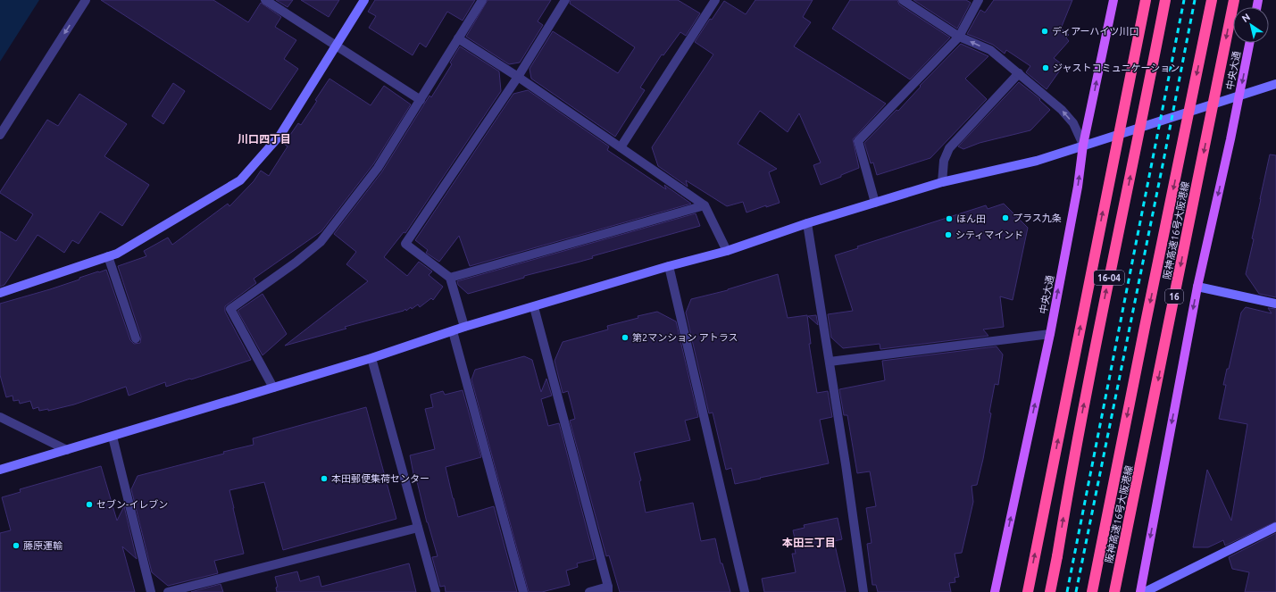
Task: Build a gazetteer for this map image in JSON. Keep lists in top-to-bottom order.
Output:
{
  "streets": {
    "highway": ["阪神高速16号大阪港線", "16-04", "16"],
    "main road": ["中央大通"]
  },
  "districts": ["川口四丁目", "本田三丁目"],
  "places": [
    "ディアーハイツ川口",
    "ジャストコミュニケーション",
    "プラス九条",
    "ほん田",
    "シティマインド",
    "第2マンション アトラス",
    "本田郵便集荷センター",
    "セブン-イレブン",
    "藤原運輸"
  ],
  "north": "top left"
}
